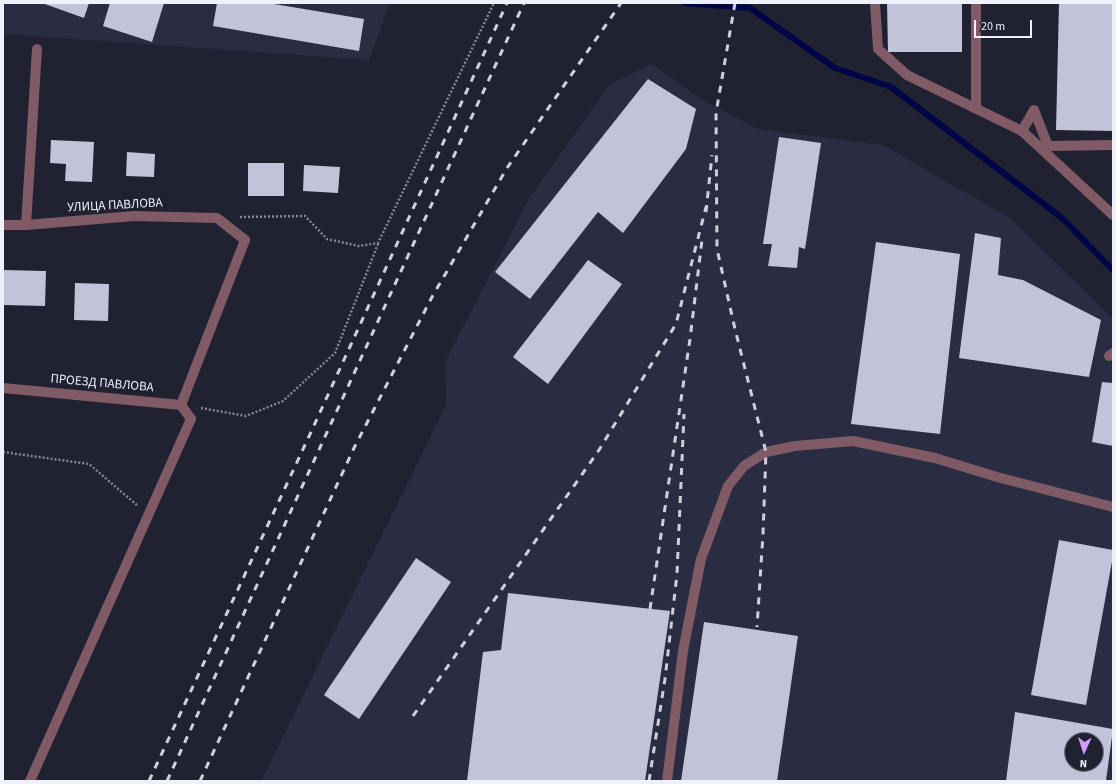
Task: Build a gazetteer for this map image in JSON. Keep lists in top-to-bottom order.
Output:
{
  "streets": {
    "street": ["УЛИЦА ПАВЛОВА", "ПРОЕЗД ПАВЛОВА"]
  },
  "scale_bar": "20 m",
  "north": "bottom"
}
